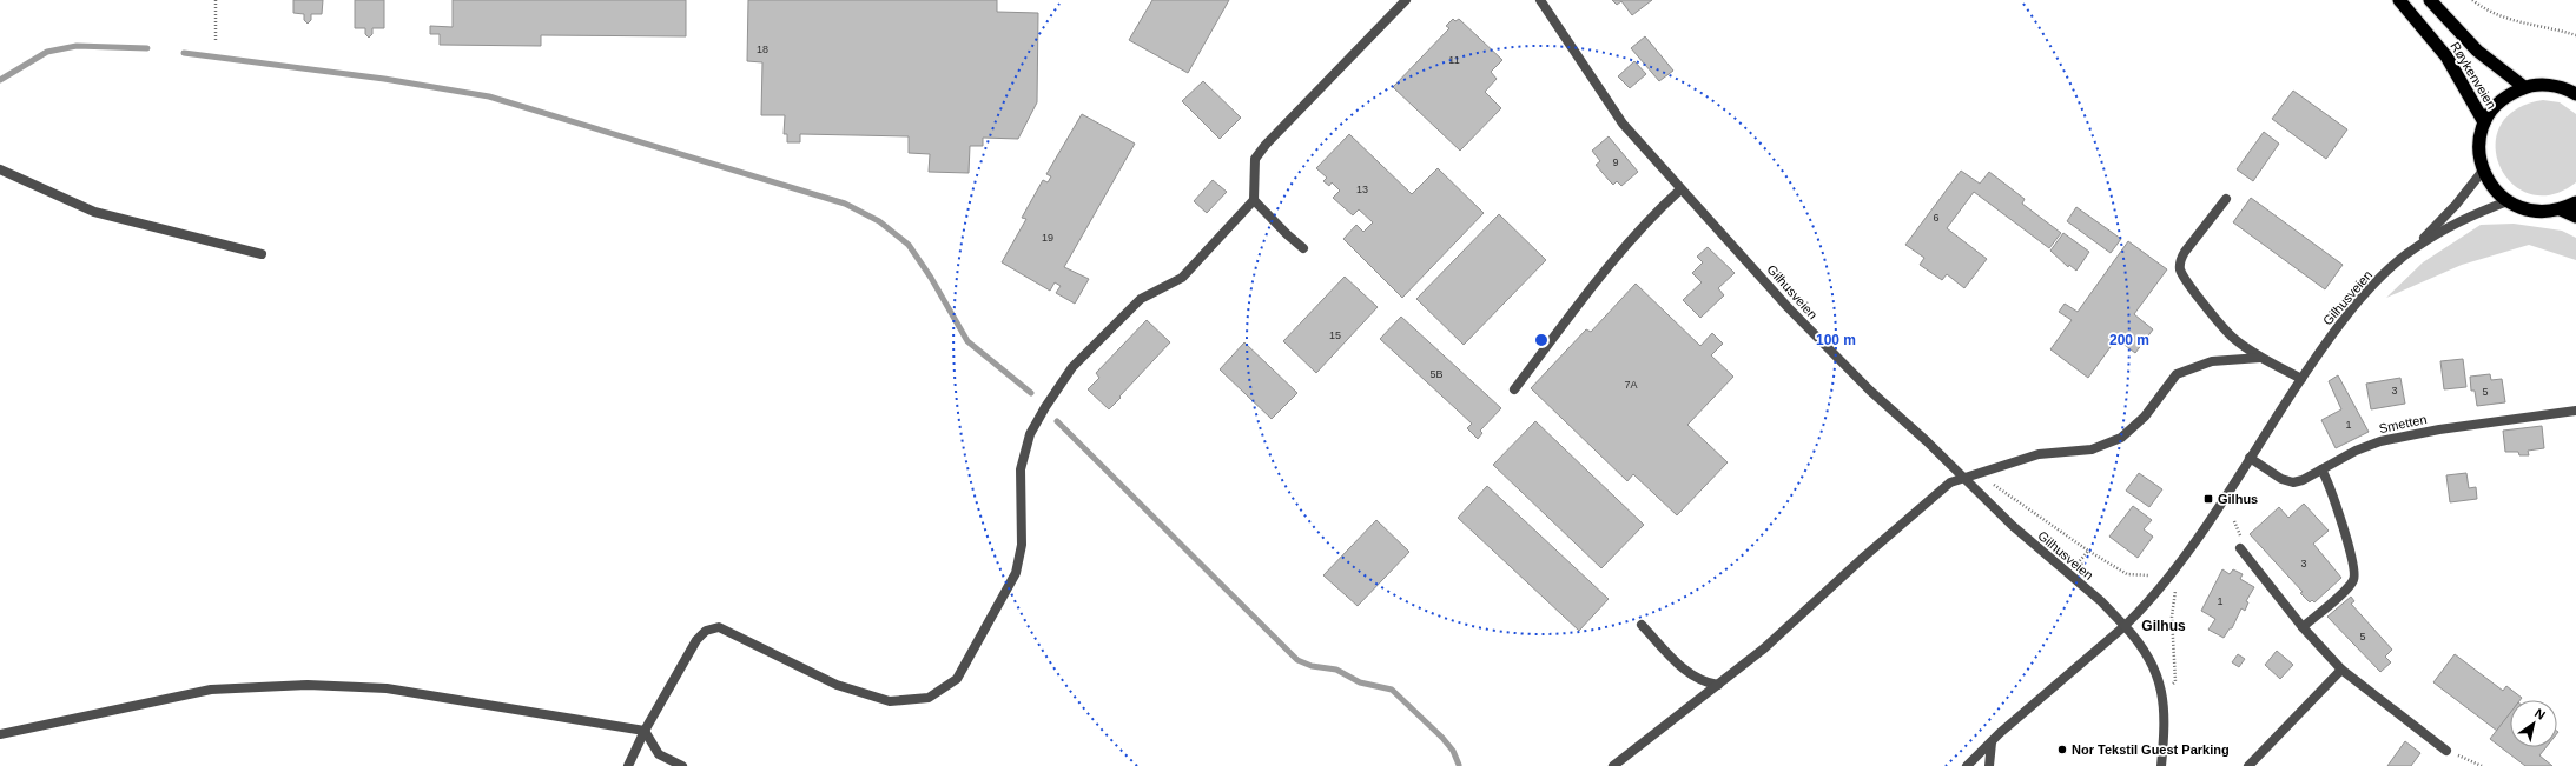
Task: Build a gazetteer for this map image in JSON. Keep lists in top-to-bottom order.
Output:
{
  "streets": {
    "highway": ["Røykenveien"],
    "street": ["Gilhusveien", "Smetten"]
  },
  "crossings": [
    ["Gilhusveien", "Smetten"]
  ],
  "districts": ["Gilhus"],
  "places": {
    "transit": ["Gilhus"],
    "other": ["Nor Tekstil Guest Parking"]
  },
  "house_numbers": [
    "18",
    "11",
    "9",
    "13",
    "6",
    "19",
    "15",
    "5B",
    "7A",
    "3",
    "5",
    "1",
    "3",
    "1",
    "5"
  ],
  "north": "top right",
  "rings": ["100 m", "200 m"]
}
